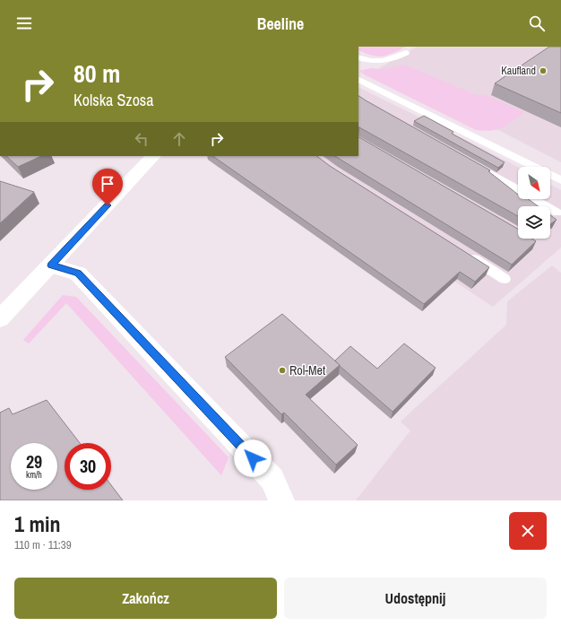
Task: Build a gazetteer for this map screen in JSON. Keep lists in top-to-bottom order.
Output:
{
  "places": ["Kaufland", "Rol-Met"],
  "north": "bottom right",
  "page": {
    "header": "Beeline",
    "turn": ["80 m", "Kolska Szosa"],
    "speed": "29 km/h",
    "limit": "30",
    "heading": ["1 min", "110 m · 11:39"],
    "buttons": ["Zakończ", "Udostępnij"]
  }
}
